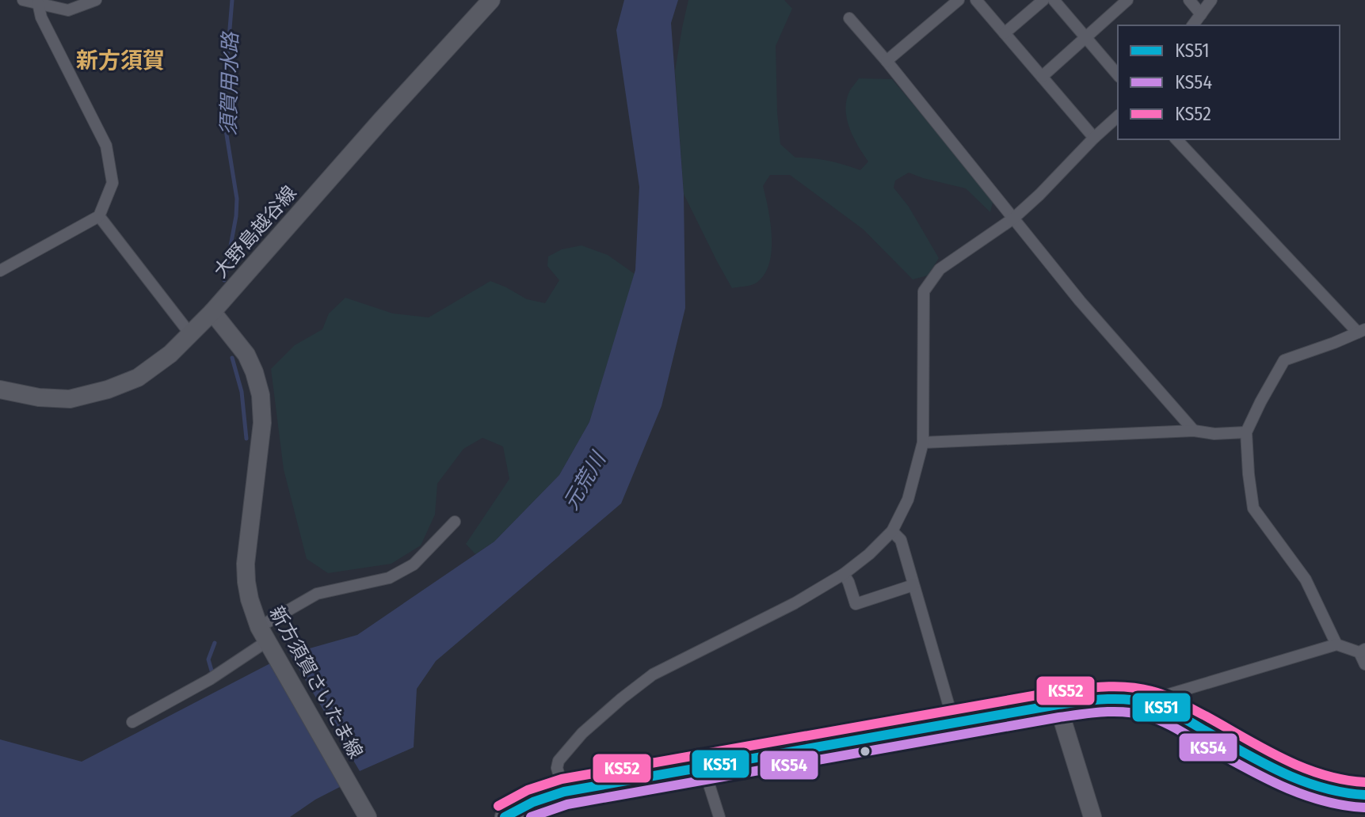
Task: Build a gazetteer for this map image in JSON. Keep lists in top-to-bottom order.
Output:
{
  "streets": {
    "main road": ["大野島越谷線", "新方須賀さいたま線"]
  },
  "crossings": [
    ["大野島越谷線", "新方須賀さいたま線"]
  ],
  "districts": ["新方須賀"],
  "water": ["須賀用水路", "元荒川"],
  "lines": ["transit line KS52", "transit line KS51", "transit line KS54"],
  "legend": ["KS51", "KS54", "KS52"]
}
